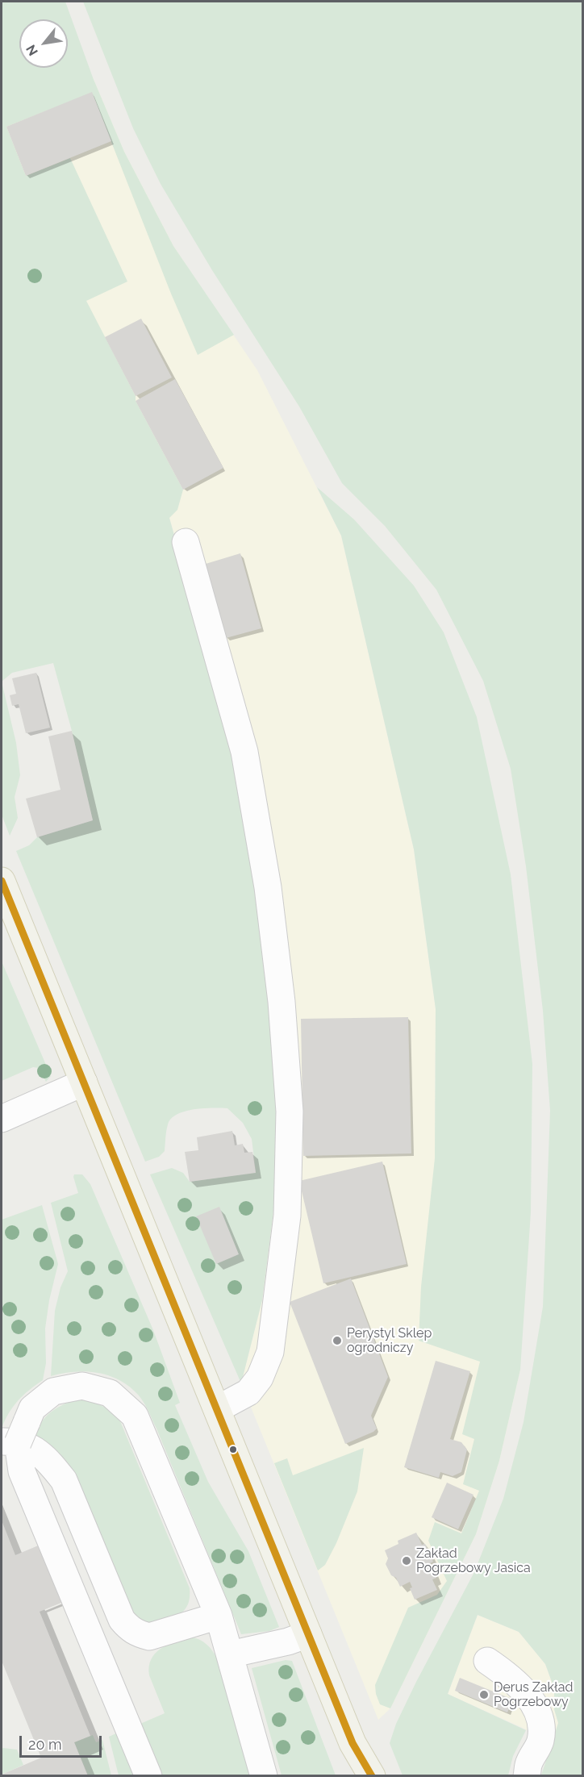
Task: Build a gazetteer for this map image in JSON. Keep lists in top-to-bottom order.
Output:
{
  "places": ["Perystyl Sklep ogrodniczy", "Zakład Pogrzebowy Jasica", "Derus Zakład Pogrzebowy"],
  "scale_bar": "20 m",
  "north": "bottom left"
}
